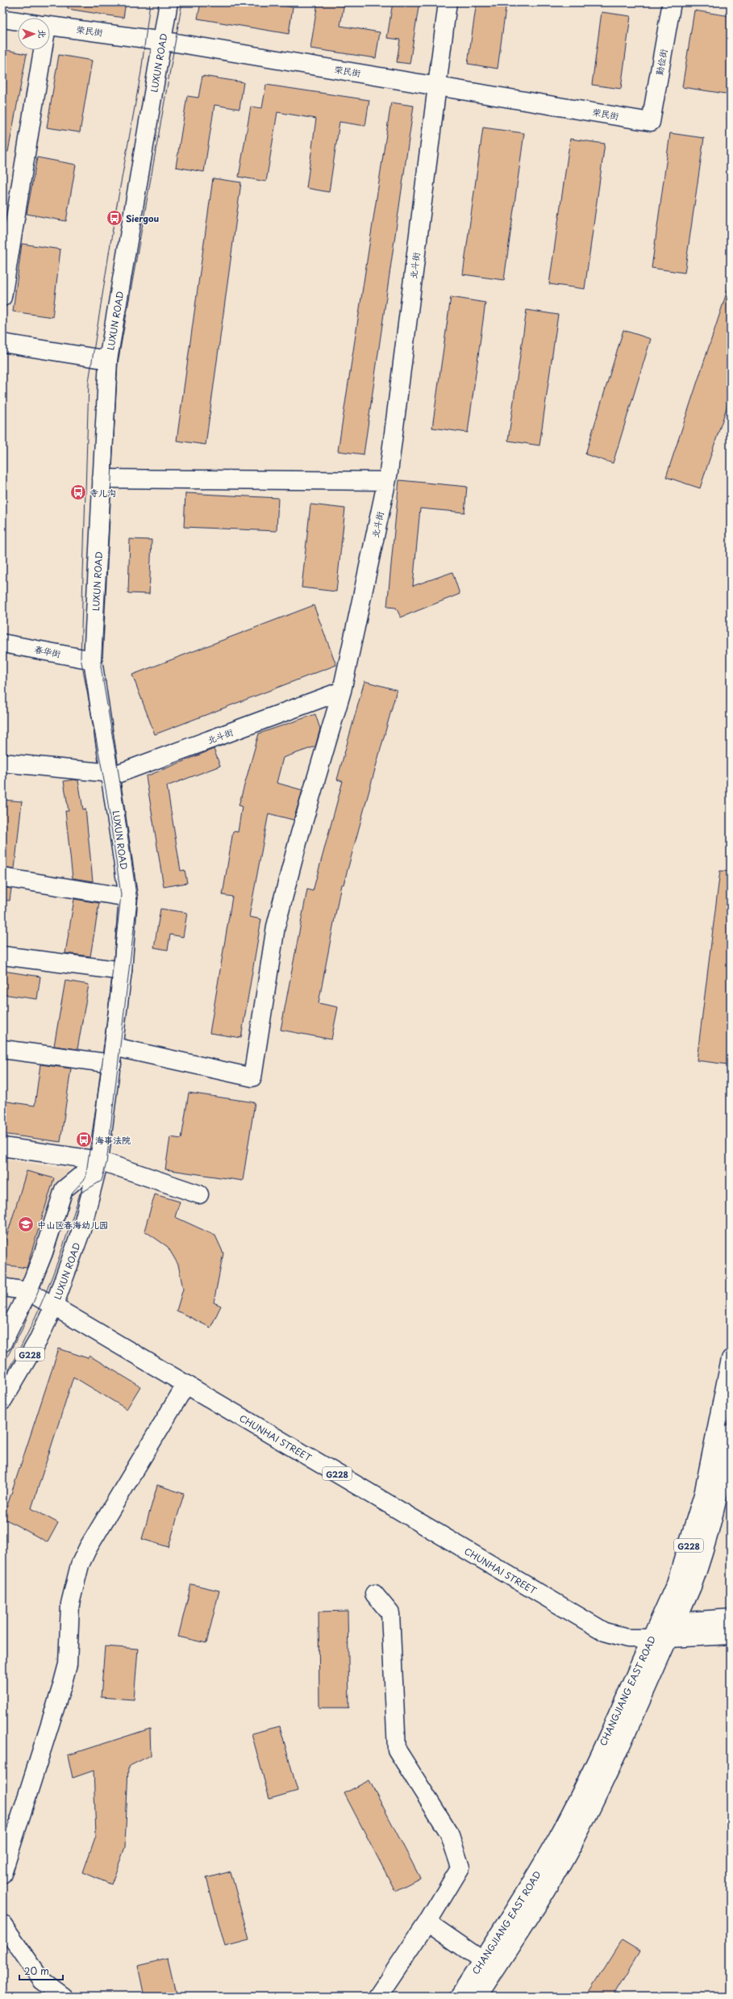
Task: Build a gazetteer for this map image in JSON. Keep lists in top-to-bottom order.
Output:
{
  "streets": {
    "main road": [
      "荣民街",
      "勤俭街",
      "LUXUN ROAD",
      "北斗街",
      "春华街",
      "G228",
      "CHUNHAI STREET",
      "CHANGJIANG EAST ROAD"
    ]
  },
  "crossings": [
    ["荣民街", "勤俭街"],
    ["荣民街", "LUXUN ROAD"],
    ["荣民街", "北斗街"],
    ["LUXUN ROAD", "北斗街"],
    ["LUXUN ROAD", "春华街"],
    ["LUXUN ROAD", "G228"],
    ["LUXUN ROAD", "CHUNHAI STREET"],
    ["G228", "CHUNHAI STREET"],
    ["G228", "CHANGJIANG EAST ROAD"],
    ["CHUNHAI STREET", "CHANGJIANG EAST ROAD"]
  ],
  "places": {
    "bus stop": ["Siergou", "寺儿沟", "海事法院"],
    "school or university": ["中山区春海幼儿园"]
  },
  "scale_bar": "20 m",
  "north": "right"
}
